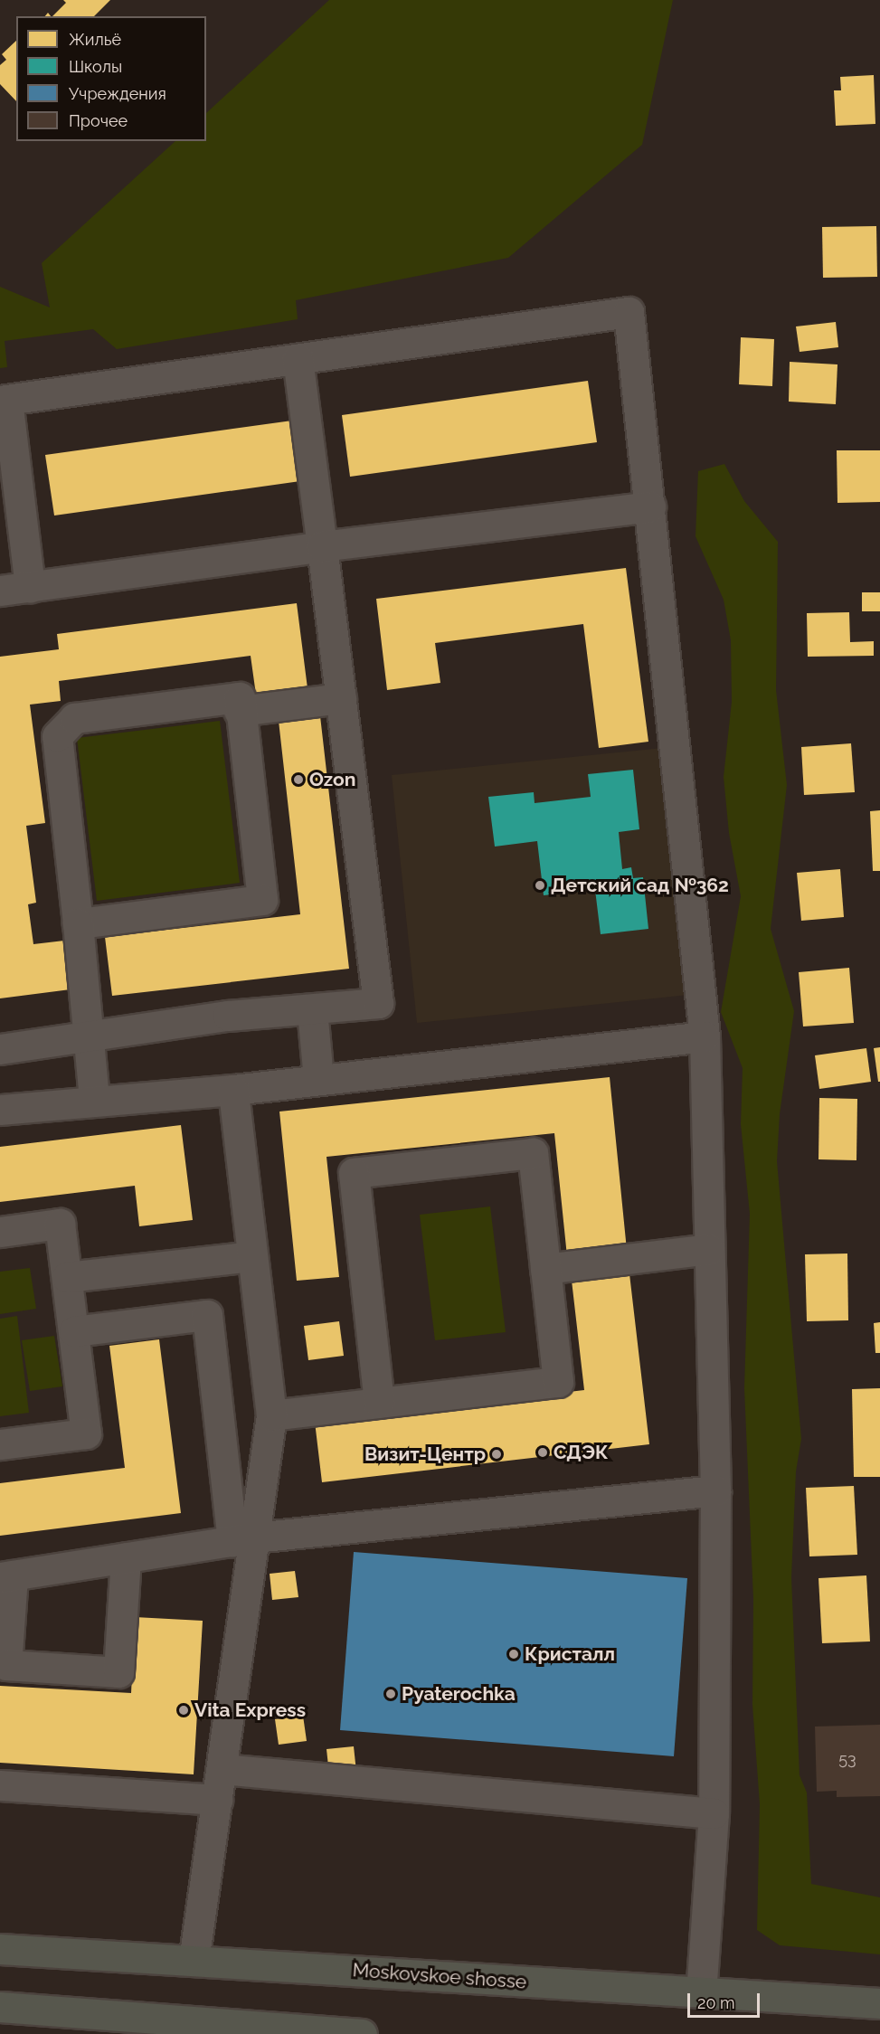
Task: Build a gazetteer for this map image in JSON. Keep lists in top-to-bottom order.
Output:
{
  "streets": {
    "main road": ["Moskovskoe shosse"]
  },
  "places": [
    "Ozon",
    "Детский сад №362",
    "СДЭК",
    "Визит-Центр",
    "Кристалл",
    "Pyaterochka",
    "Vita Express"
  ],
  "house_numbers": ["53"],
  "legend": [
    "Жильё",
    "Школы",
    "Учреждения",
    "Прочее"
  ],
  "scale_bar": "20 m"
}
